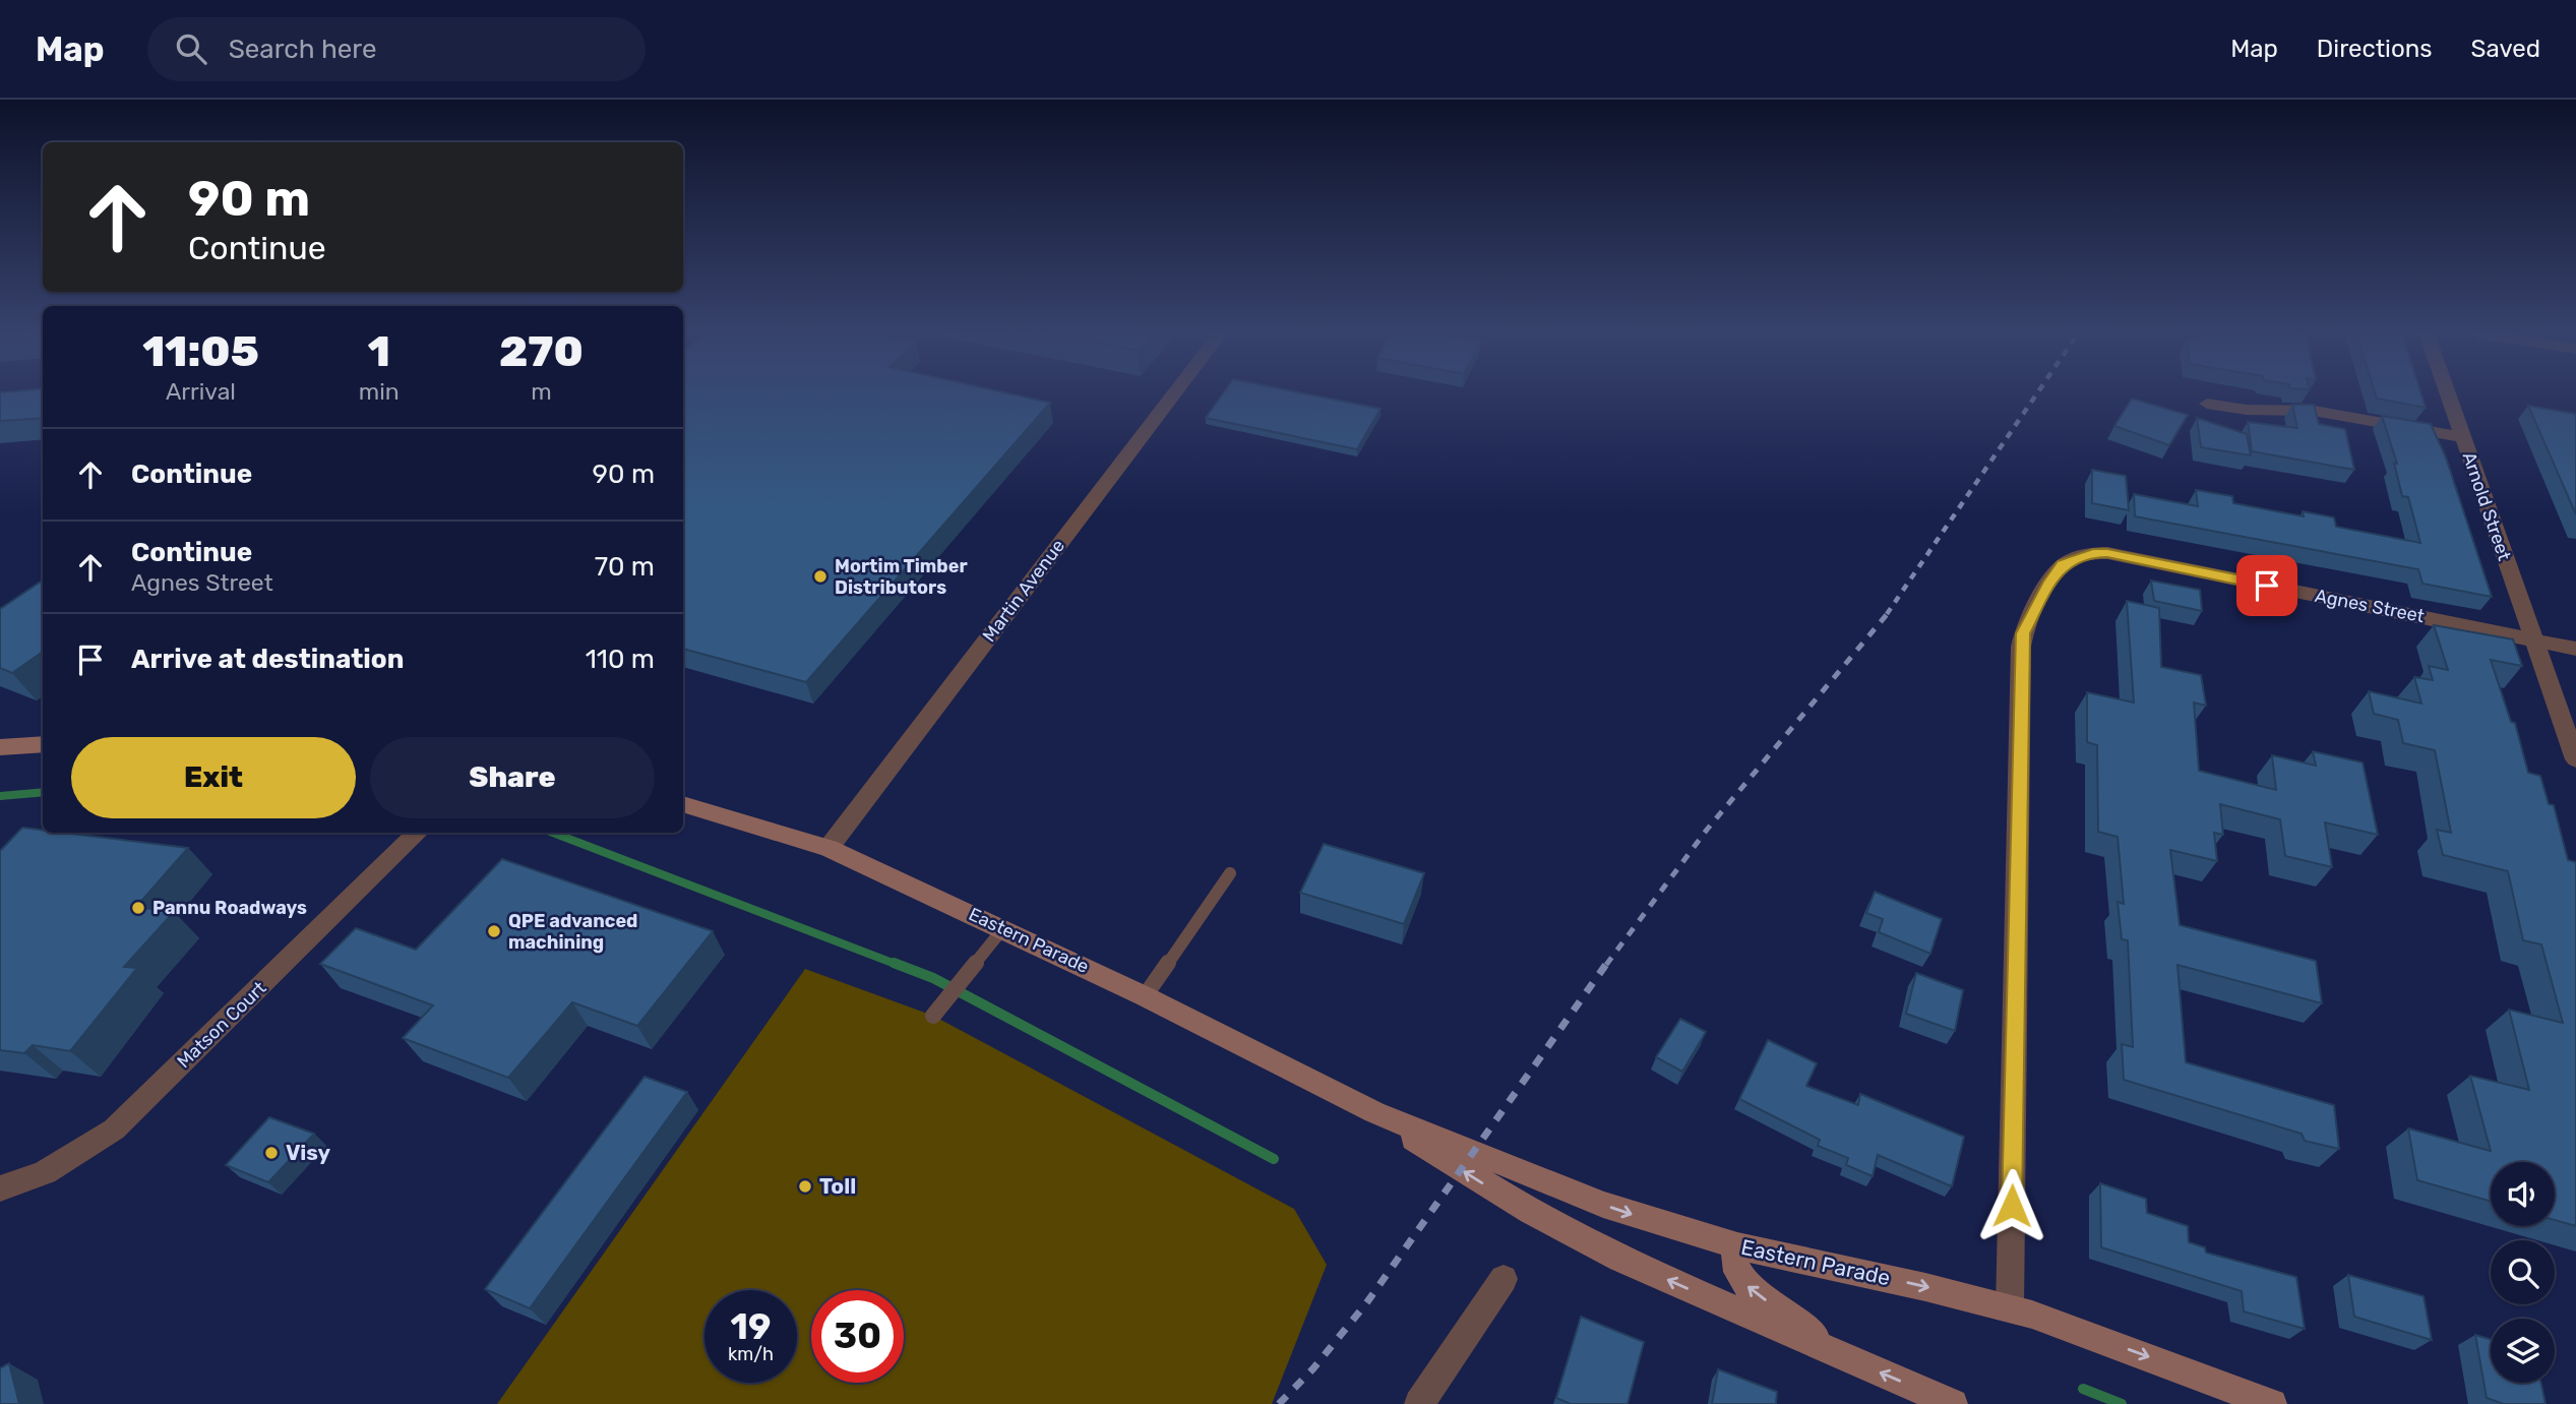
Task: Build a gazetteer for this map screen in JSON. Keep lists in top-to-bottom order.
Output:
{
  "streets": {
    "main road": ["Eastern Parade"],
    "street": [
      "Arnold Street",
      "Martin Avenue",
      "Agnes Street",
      "Matson Court"
    ]
  },
  "crossings": [
    ["Arnold Street", "Agnes Street"],
    ["Martin Avenue", "Eastern Parade"],
    ["Agnes Street", "Eastern Parade"]
  ],
  "places": [
    "Mortim Timber Distributors",
    "Pannu Roadways",
    "QPE advanced machining",
    "Visy",
    "Toll"
  ],
  "page": {
    "header": "Map",
    "search": "Search here",
    "nav": ["Map", "Directions", "Saved"],
    "turn": ["90 m", "Continue"],
    "eta": [
      "11:05",
      "Arrival",
      "1",
      "min",
      "270",
      "m"
    ],
    "list": [
      {
        "name": "Continue",
        "value": "90 m"
      },
      {
        "name": "Continue",
        "note": "Agnes Street",
        "value": "70 m"
      },
      {
        "name": "Arrive at destination",
        "value": "110 m"
      }
    ],
    "buttons": ["Exit", "Share"],
    "speed": "19 km/h",
    "limit": "30"
  }
}
